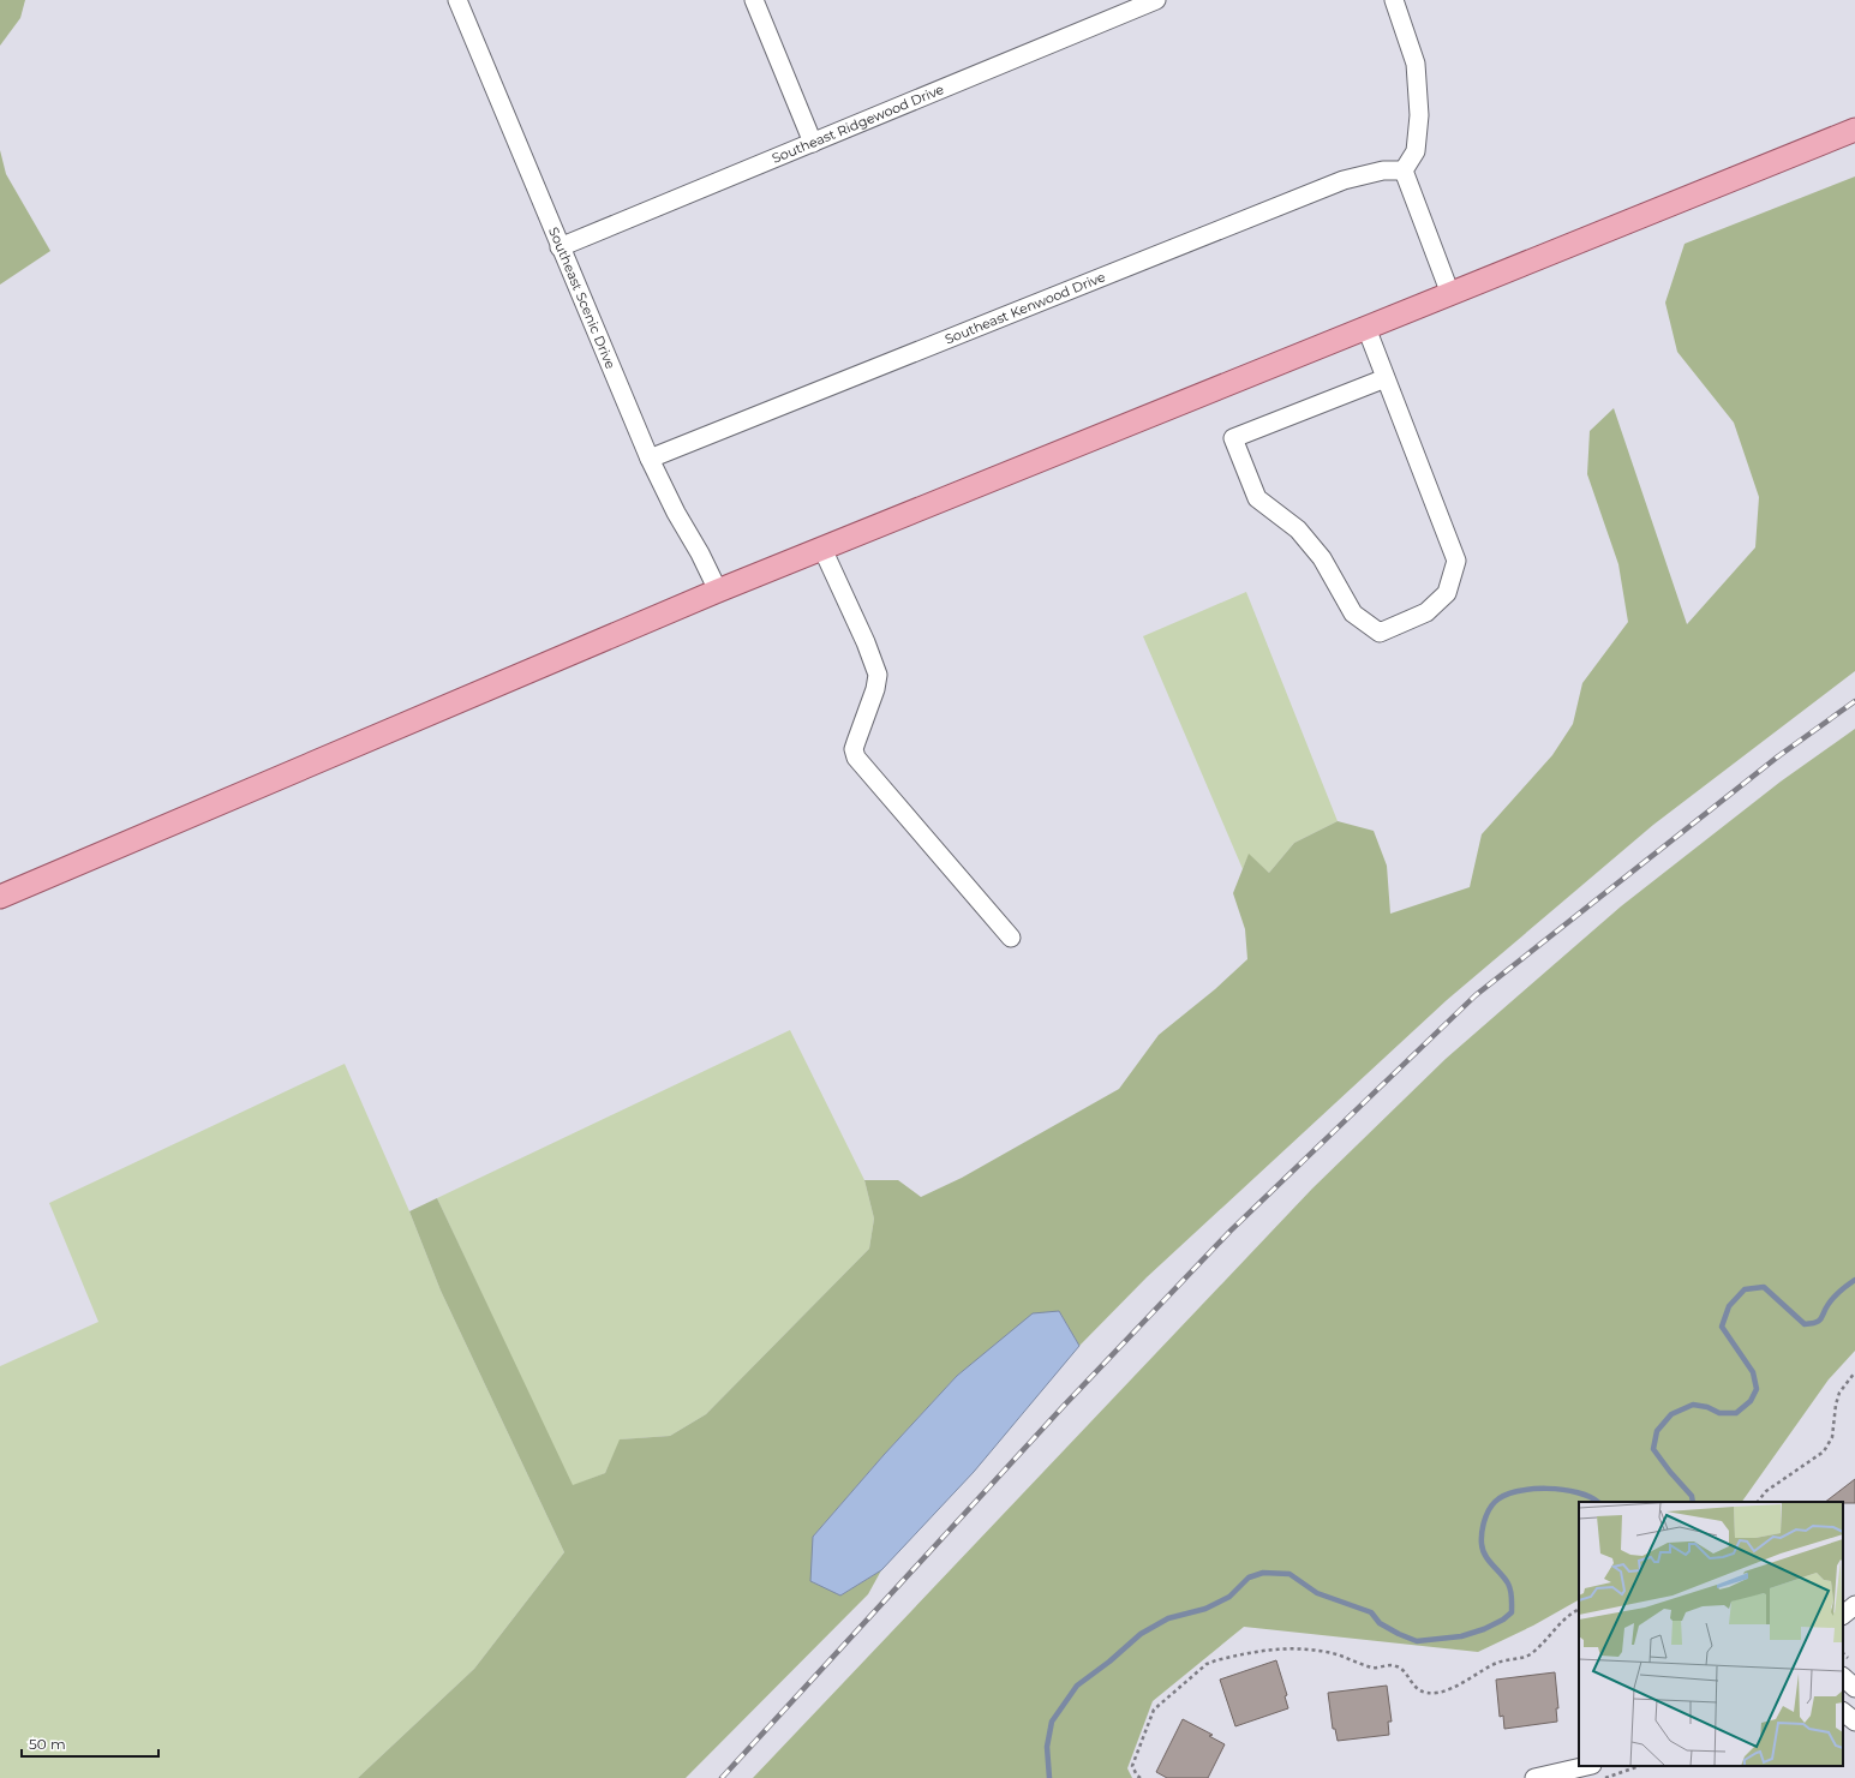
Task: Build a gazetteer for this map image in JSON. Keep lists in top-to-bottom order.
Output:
{
  "streets": {
    "street": ["Southeast Ridgewood Drive", "Southeast Scenic Drive", "Southeast Kenwood Drive"]
  },
  "crossings": [
    ["Southeast Ridgewood Drive", "Southeast Scenic Drive"],
    ["Southeast Scenic Drive", "Southeast Kenwood Drive"]
  ],
  "scale_bar": "50 m"
}
